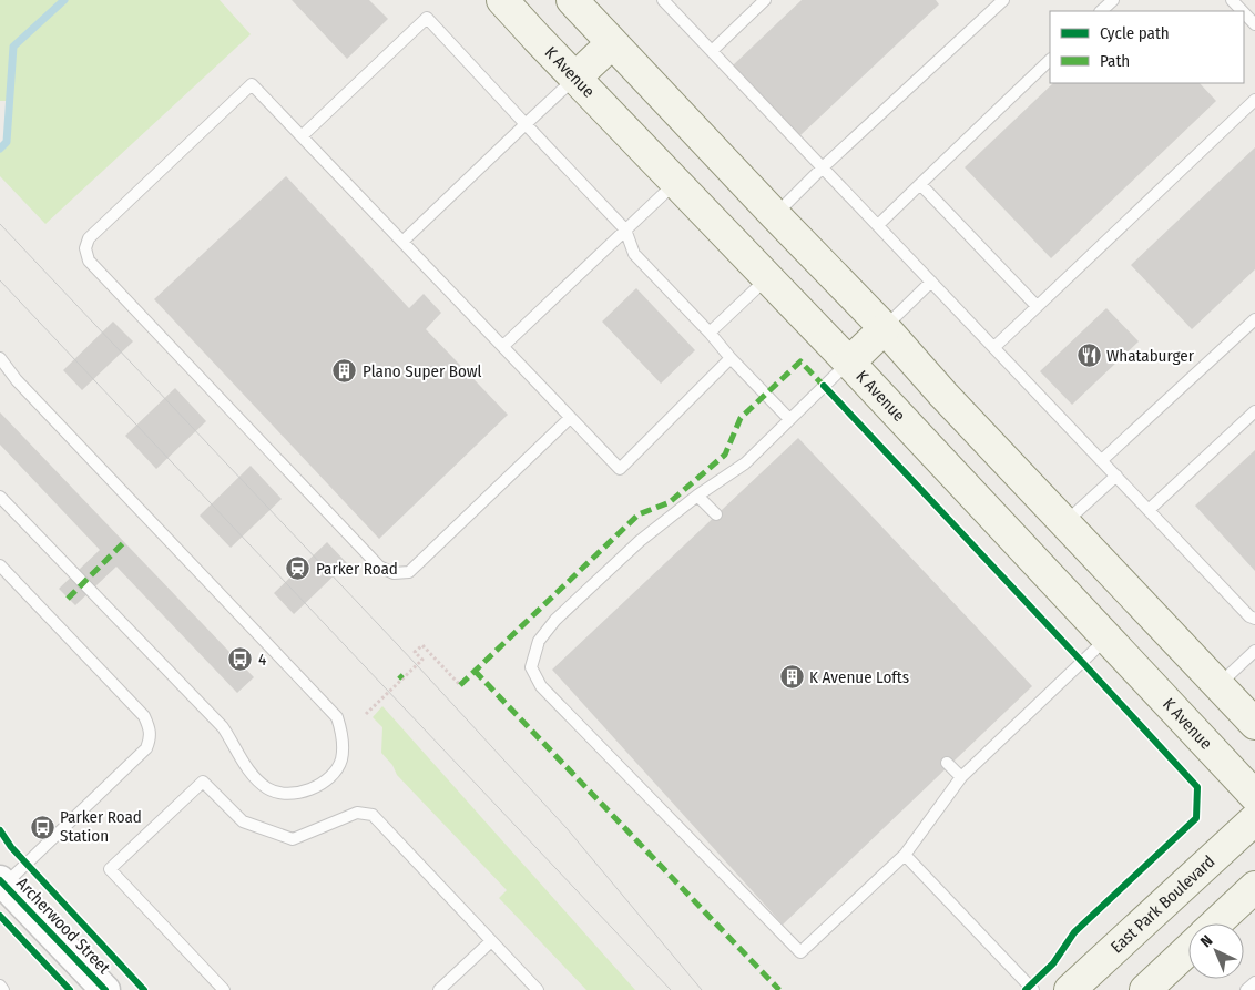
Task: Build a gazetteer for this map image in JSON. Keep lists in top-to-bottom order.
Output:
{
  "streets": {
    "main road": ["K Avenue", "East Park Boulevard"],
    "street": ["Archerwood Street"]
  },
  "places": {
    "restaurant": ["Whataburger"],
    "building": ["Plano Super Bowl", "K Avenue Lofts"],
    "station": ["Parker Road"],
    "bus stop": ["4", "Parker Road Station"]
  },
  "legend": ["Cycle path", "Path"],
  "north": "top left"
}
